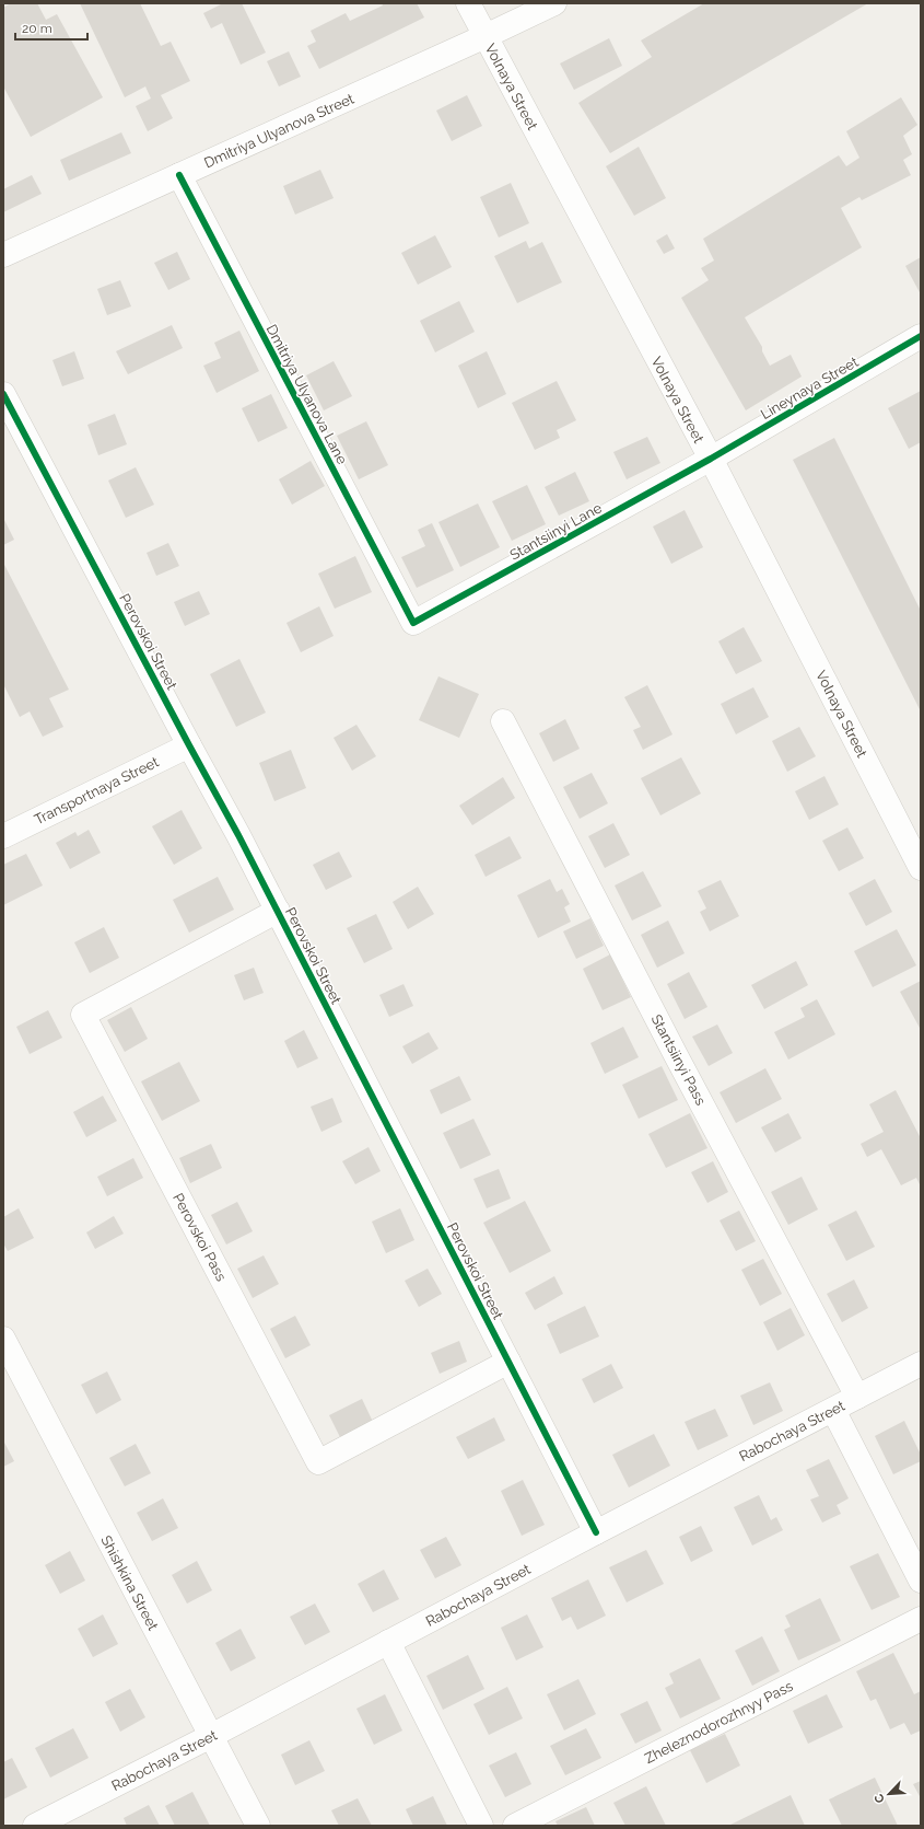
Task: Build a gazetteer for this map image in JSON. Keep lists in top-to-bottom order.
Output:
{
  "streets": {
    "street": [
      "Volnaya Street",
      "Dmitriya Ulyanova Street",
      "Lineynaya Street",
      "Dmitriya Ulyanova Lane",
      "Stantsiinyi Lane",
      "Perovskoi Street",
      "Transportnaya Street",
      "Stantsiinyi Pass",
      "Perovskoi Pass",
      "Rabochaya Street",
      "Shishkina Street",
      "Zheleznodorozhnyy Pass"
    ]
  },
  "crossings": [
    ["Volnaya Street", "Dmitriya Ulyanova Street"],
    ["Volnaya Street", "Lineynaya Street"],
    ["Volnaya Street", "Stantsiinyi Lane"],
    ["Dmitriya Ulyanova Street", "Dmitriya Ulyanova Lane"],
    ["Lineynaya Street", "Stantsiinyi Lane"],
    ["Dmitriya Ulyanova Lane", "Stantsiinyi Lane"],
    ["Perovskoi Street", "Transportnaya Street"],
    ["Perovskoi Street", "Perovskoi Pass"],
    ["Perovskoi Street", "Rabochaya Street"],
    ["Stantsiinyi Pass", "Rabochaya Street"],
    ["Rabochaya Street", "Shishkina Street"]
  ],
  "scale_bar": "20 m",
  "north": "bottom left"
}
